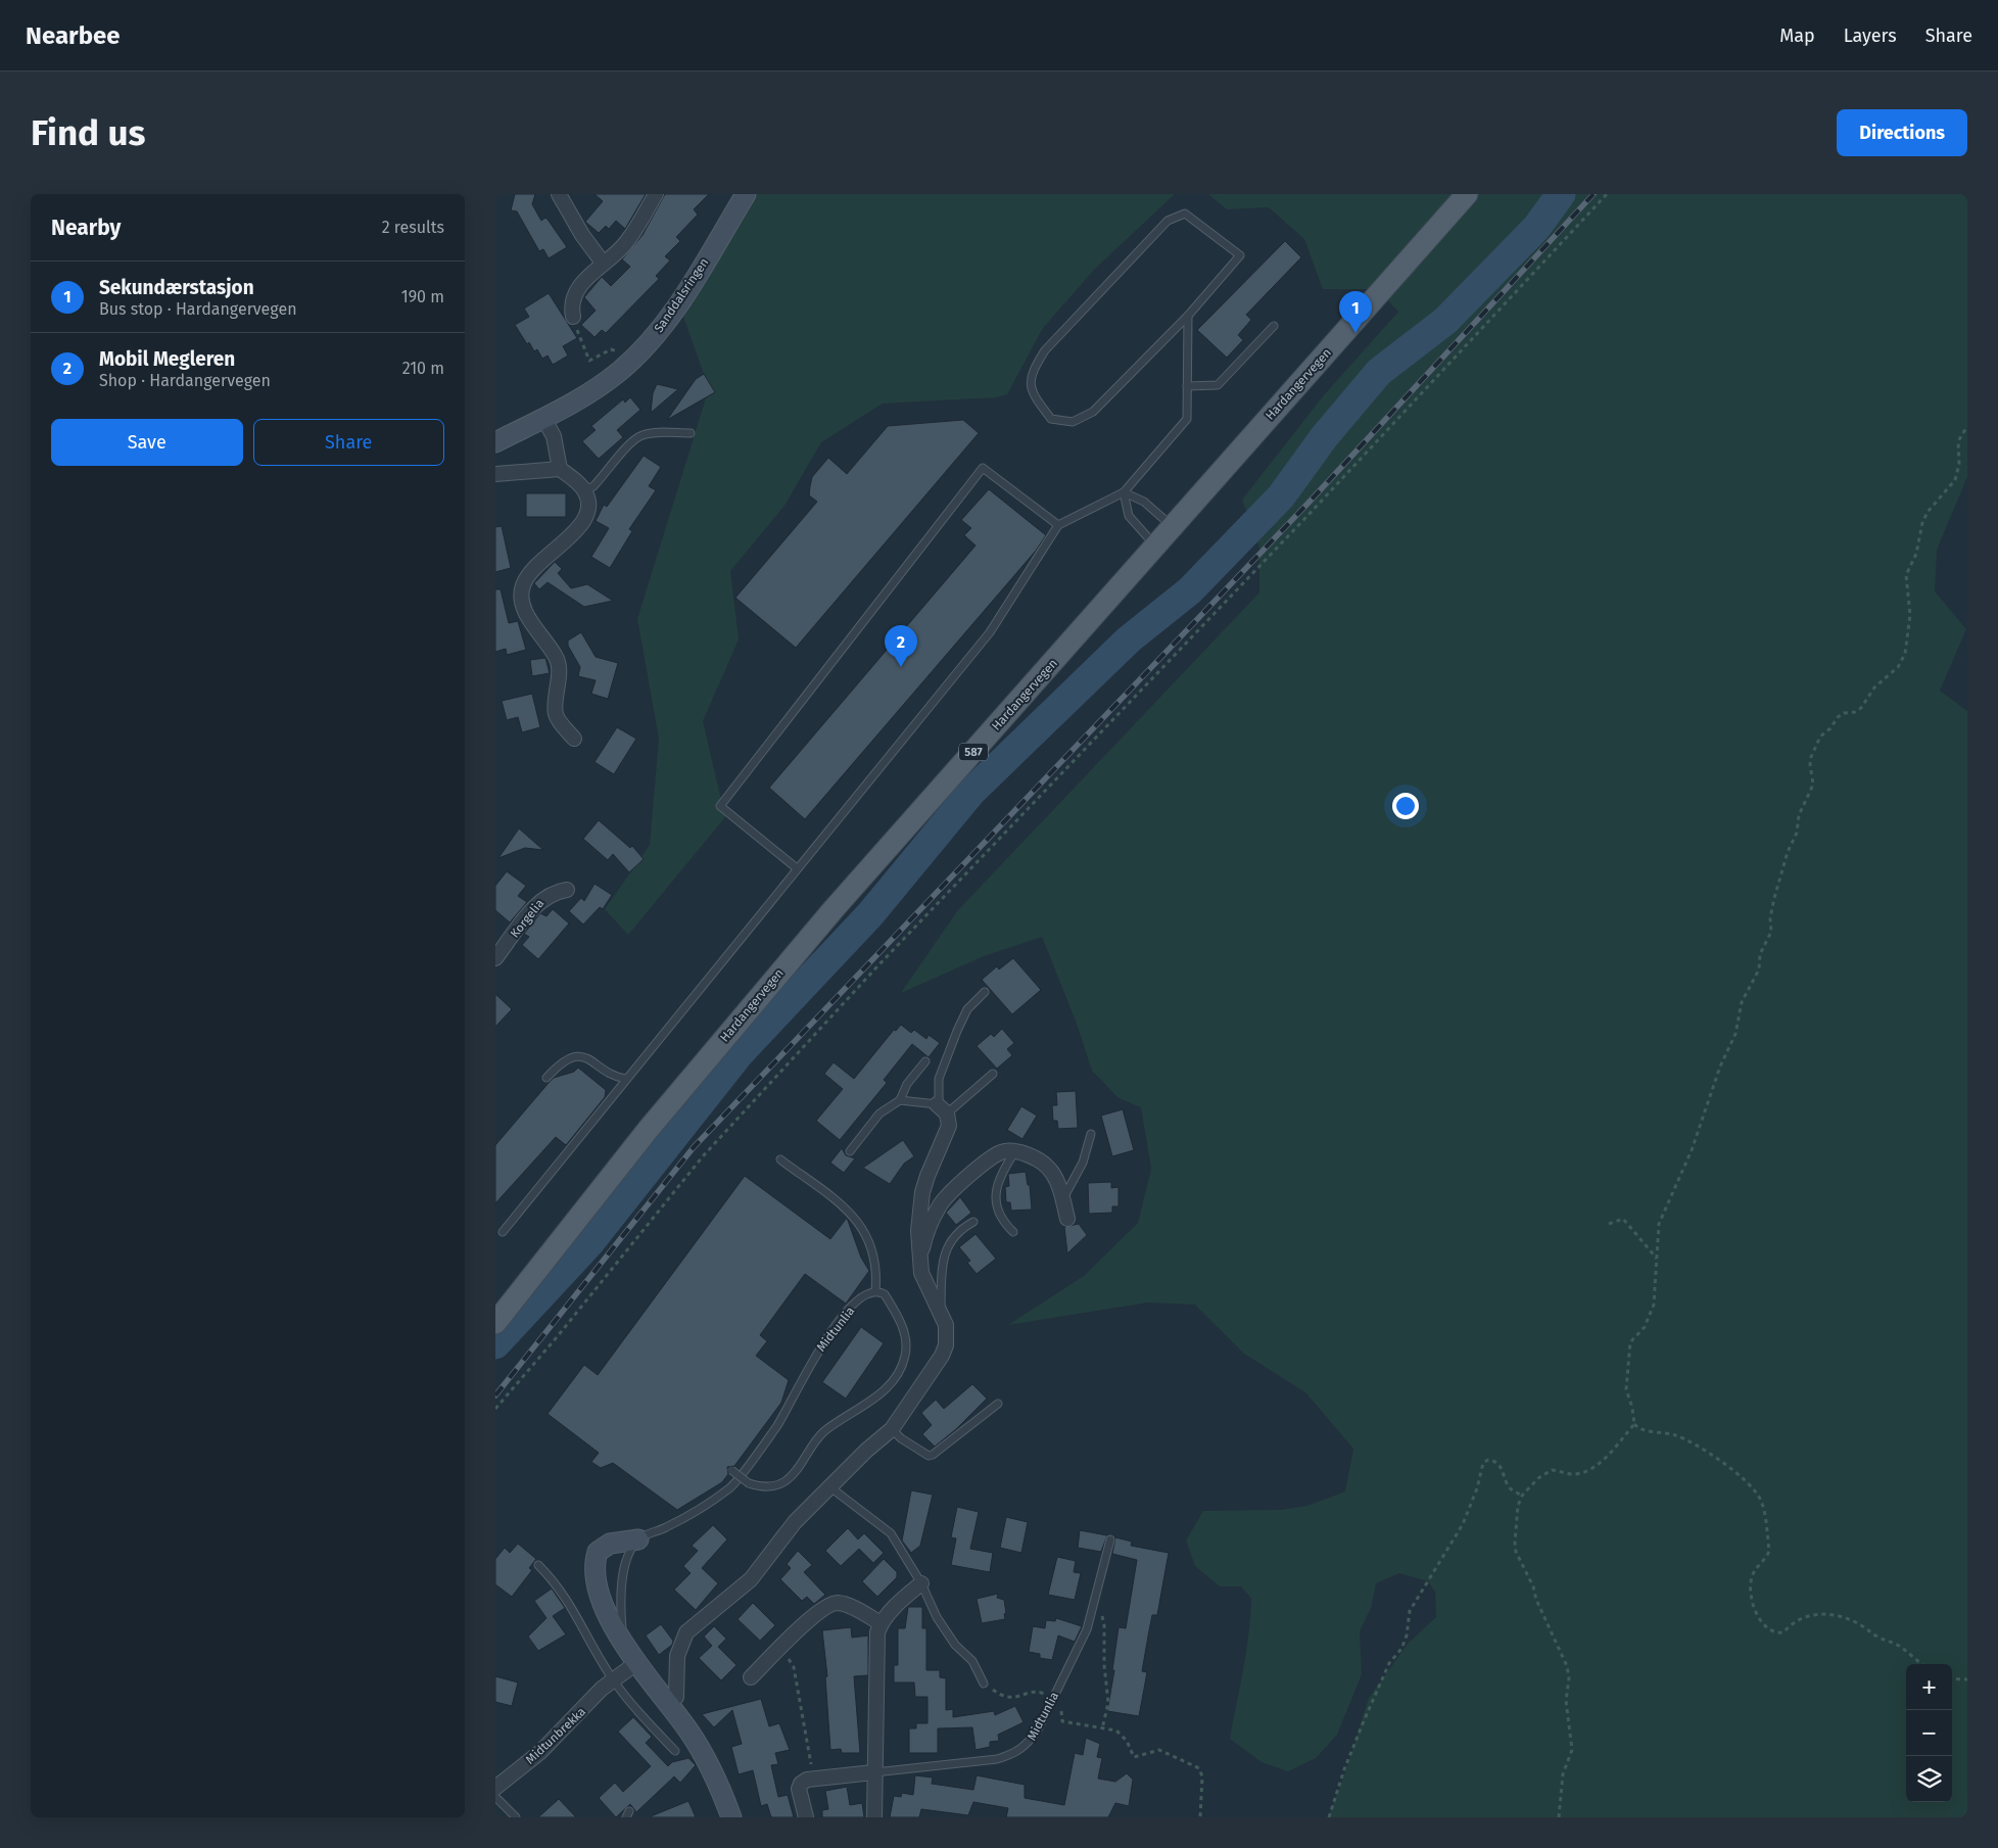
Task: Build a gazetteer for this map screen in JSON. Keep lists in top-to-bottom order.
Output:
{
  "streets": {
    "main road": [
      "Sanddalsringen",
      "Hardangervegen",
      "587",
      "Midtunlia"
    ],
    "street": ["Korgelia", "Midtunbrekka"]
  },
  "crossings": [
    ["Midtunlia", "Midtunbrekka"]
  ],
  "page": {
    "header": "Nearbee",
    "nav": ["Map", "Layers", "Share"],
    "buttons": [
      "Directions",
      ["Save", "Share"]
    ],
    "title": "Find us",
    "heading": ["Nearby", "2 results"],
    "list": [
      {
        "mark": "1",
        "name": "Sekundærstasjon",
        "note": "Bus stop · Hardangervegen",
        "value": "190 m"
      },
      {
        "mark": "2",
        "name": "Mobil Megleren",
        "note": "Shop · Hardangervegen",
        "value": "210 m"
      }
    ],
    "pins": ["1", "2"],
    "map_buttons": ["+", "−"]
  }
}
